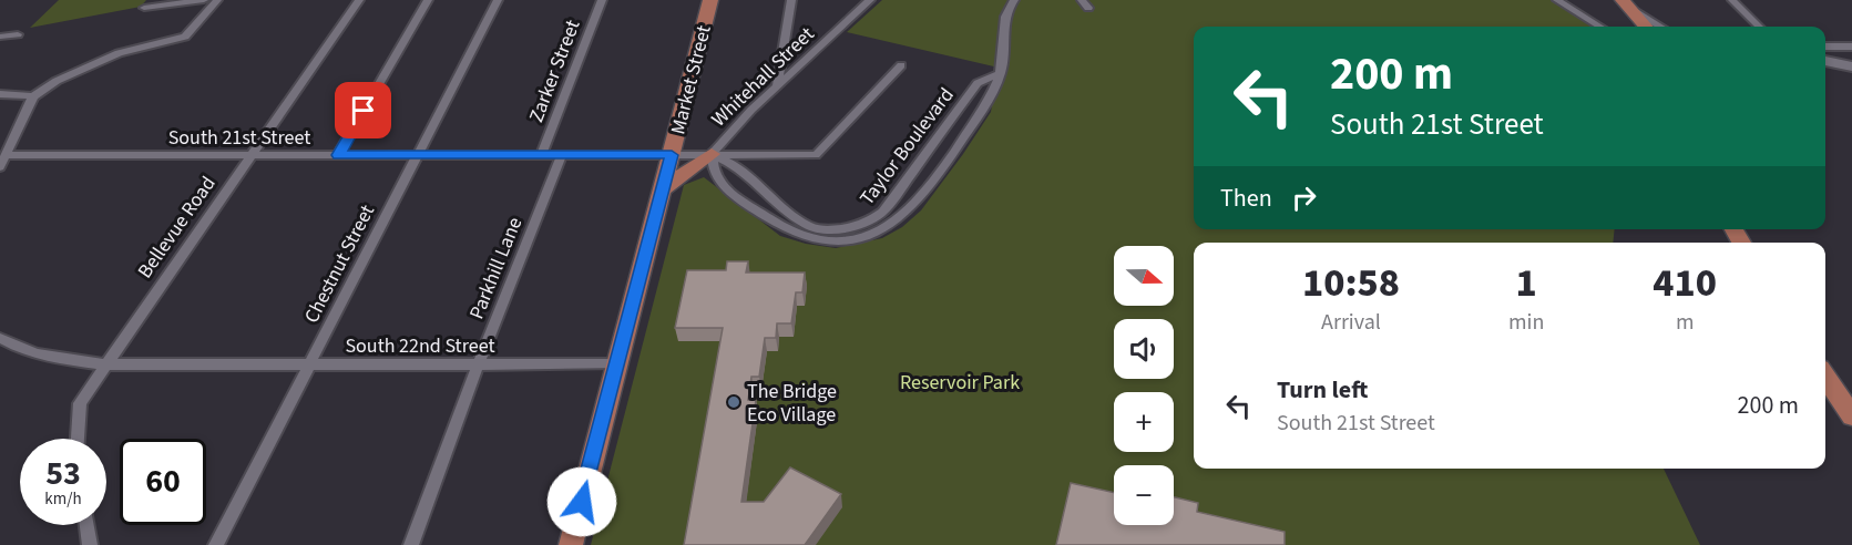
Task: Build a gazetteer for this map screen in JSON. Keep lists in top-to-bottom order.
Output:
{
  "streets": {
    "main road": ["Market Street"],
    "street": [
      "Zarker Street",
      "Whitehall Street",
      "South 21st Street",
      "Taylor Boulevard",
      "Bellevue Road",
      "Chestnut Street",
      "Parkhill Lane",
      "South 22nd Street"
    ]
  },
  "crossings": [
    ["Zarker Street", "South 21st Street"],
    ["Whitehall Street", "Market Street"],
    ["Whitehall Street", "South 21st Street"],
    ["Whitehall Street", "Taylor Boulevard"],
    ["Market Street", "South 21st Street"],
    ["Market Street", "South 22nd Street"],
    ["South 21st Street", "Bellevue Road"],
    ["South 21st Street", "Chestnut Street"],
    ["South 21st Street", "Parkhill Lane"],
    ["Bellevue Road", "South 22nd Street"],
    ["Chestnut Street", "South 22nd Street"],
    ["Parkhill Lane", "South 22nd Street"]
  ],
  "parks": ["Reservoir Park"],
  "places": ["The Bridge Eco Village"],
  "north": "right",
  "page": {
    "turn": ["200 m", "South 21st Street"],
    "then": "Then",
    "eta": [
      "10:58",
      "Arrival",
      "1",
      "min",
      "410",
      "m"
    ],
    "map_buttons": ["+", "−"],
    "list": [
      {
        "name": "Turn left",
        "note": "South 21st Street",
        "value": "200 m"
      }
    ],
    "speed": "53 km/h",
    "limit": "60"
  }
}
